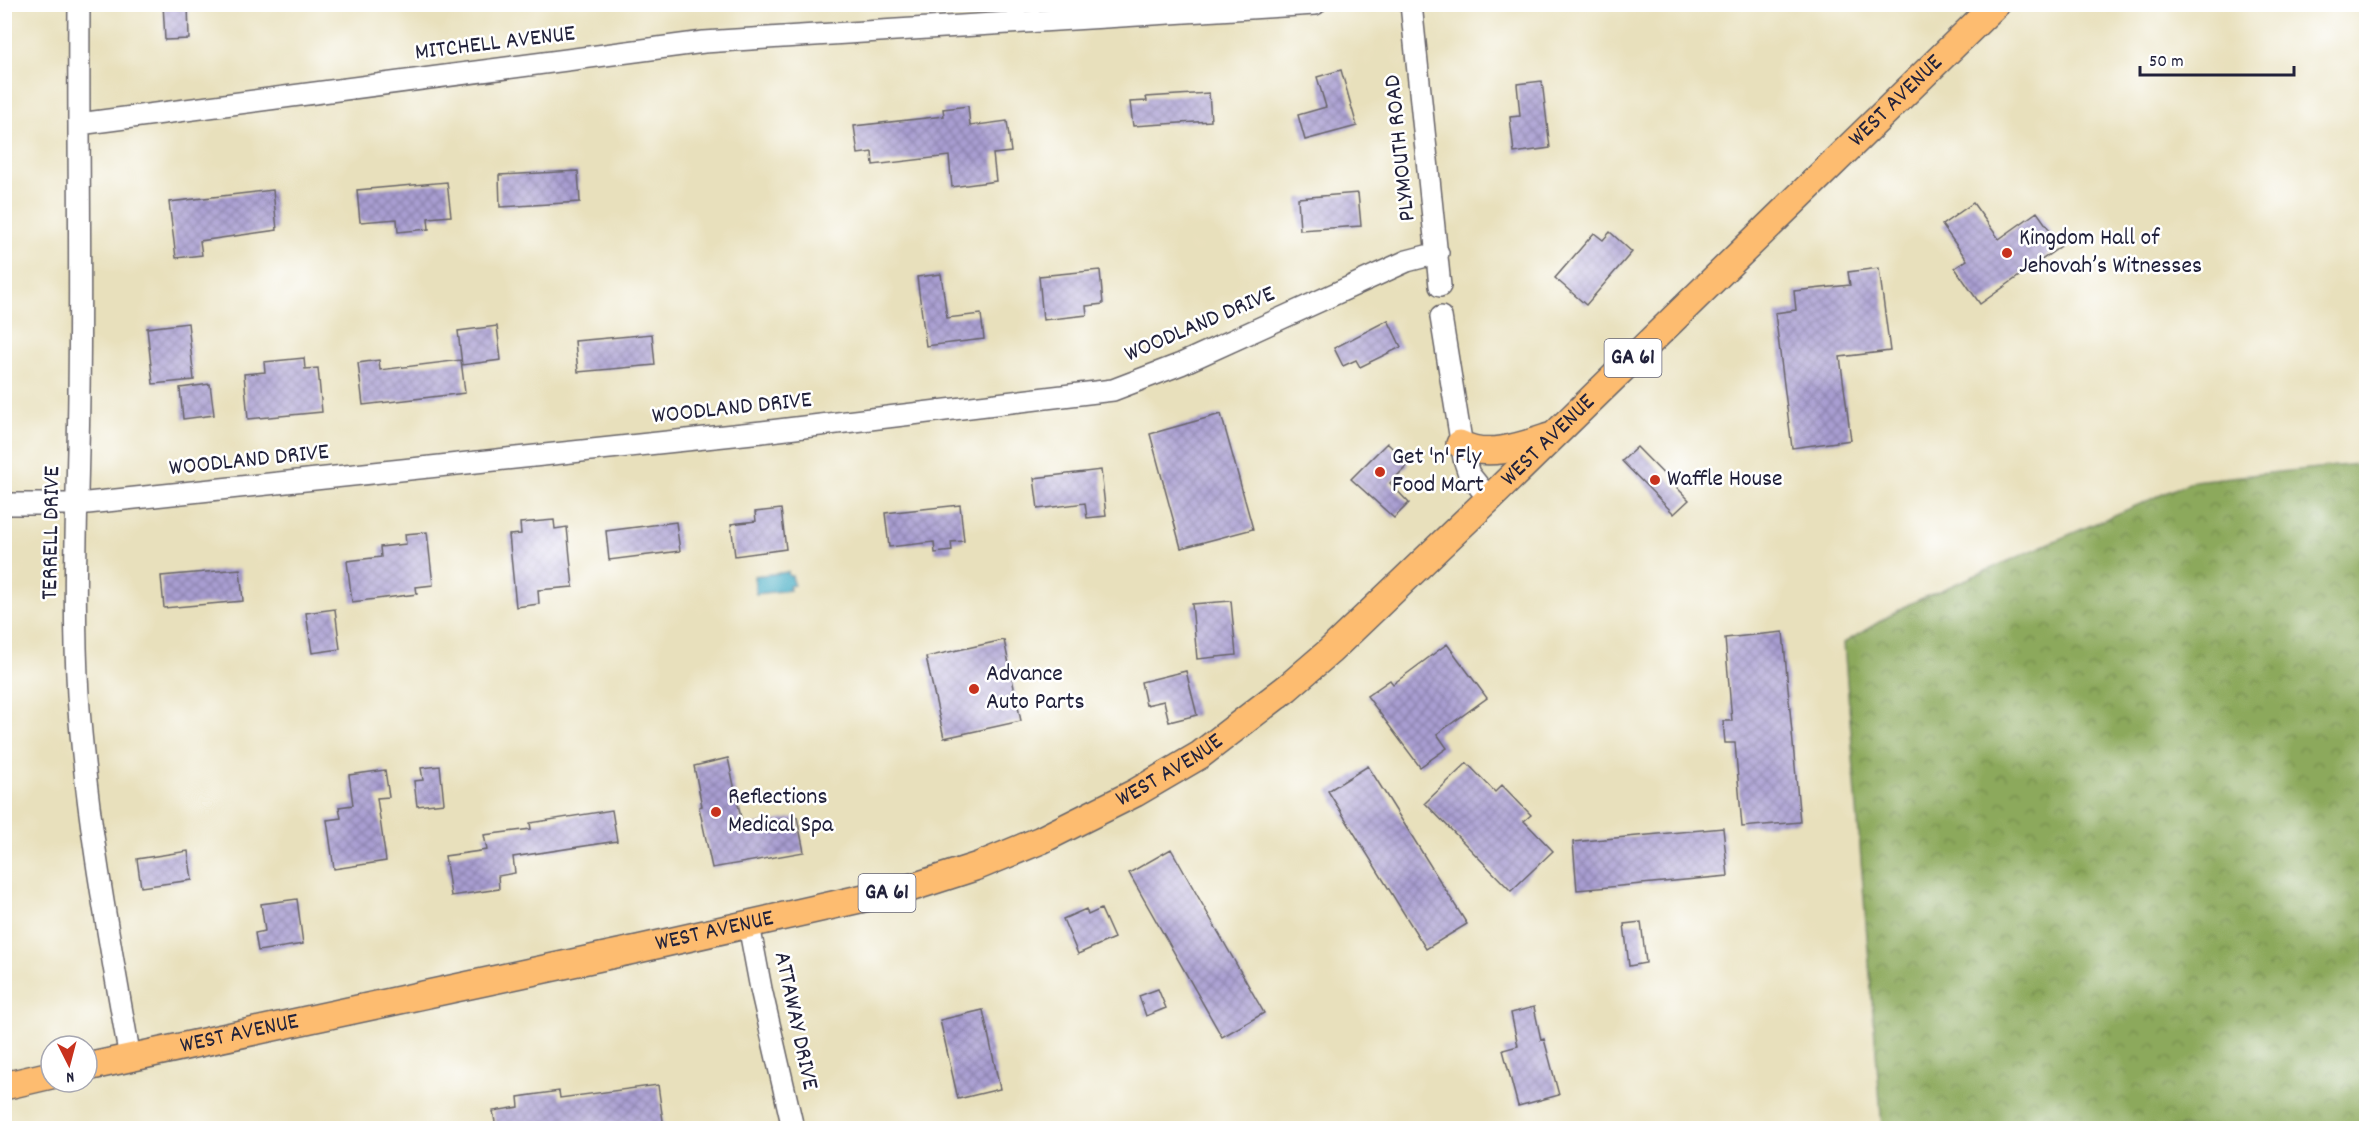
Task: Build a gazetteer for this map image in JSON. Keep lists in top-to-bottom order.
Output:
{
  "streets": {
    "main road": ["WEST AVENUE", "GA 61"],
    "street": [
      "MITCHELL AVENUE",
      "PLYMOUTH ROAD",
      "WOODLAND DRIVE",
      "TERRELL DRIVE",
      "ATTAWAY DRIVE"
    ]
  },
  "crossings": [
    ["MITCHELL AVENUE", "TERRELL DRIVE"],
    ["WEST AVENUE", "TERRELL DRIVE"],
    ["WEST AVENUE", "ATTAWAY DRIVE"],
    ["PLYMOUTH ROAD", "WOODLAND DRIVE"],
    ["WOODLAND DRIVE", "TERRELL DRIVE"]
  ],
  "places": [
    "Kingdom Hall of Jehovah’s Witnesses",
    "Get 'n' Fly Food Mart",
    "Waffle House",
    "Advance Auto Parts",
    "Reflections Medical Spa"
  ],
  "scale_bar": "50 m",
  "north": "bottom"
}
